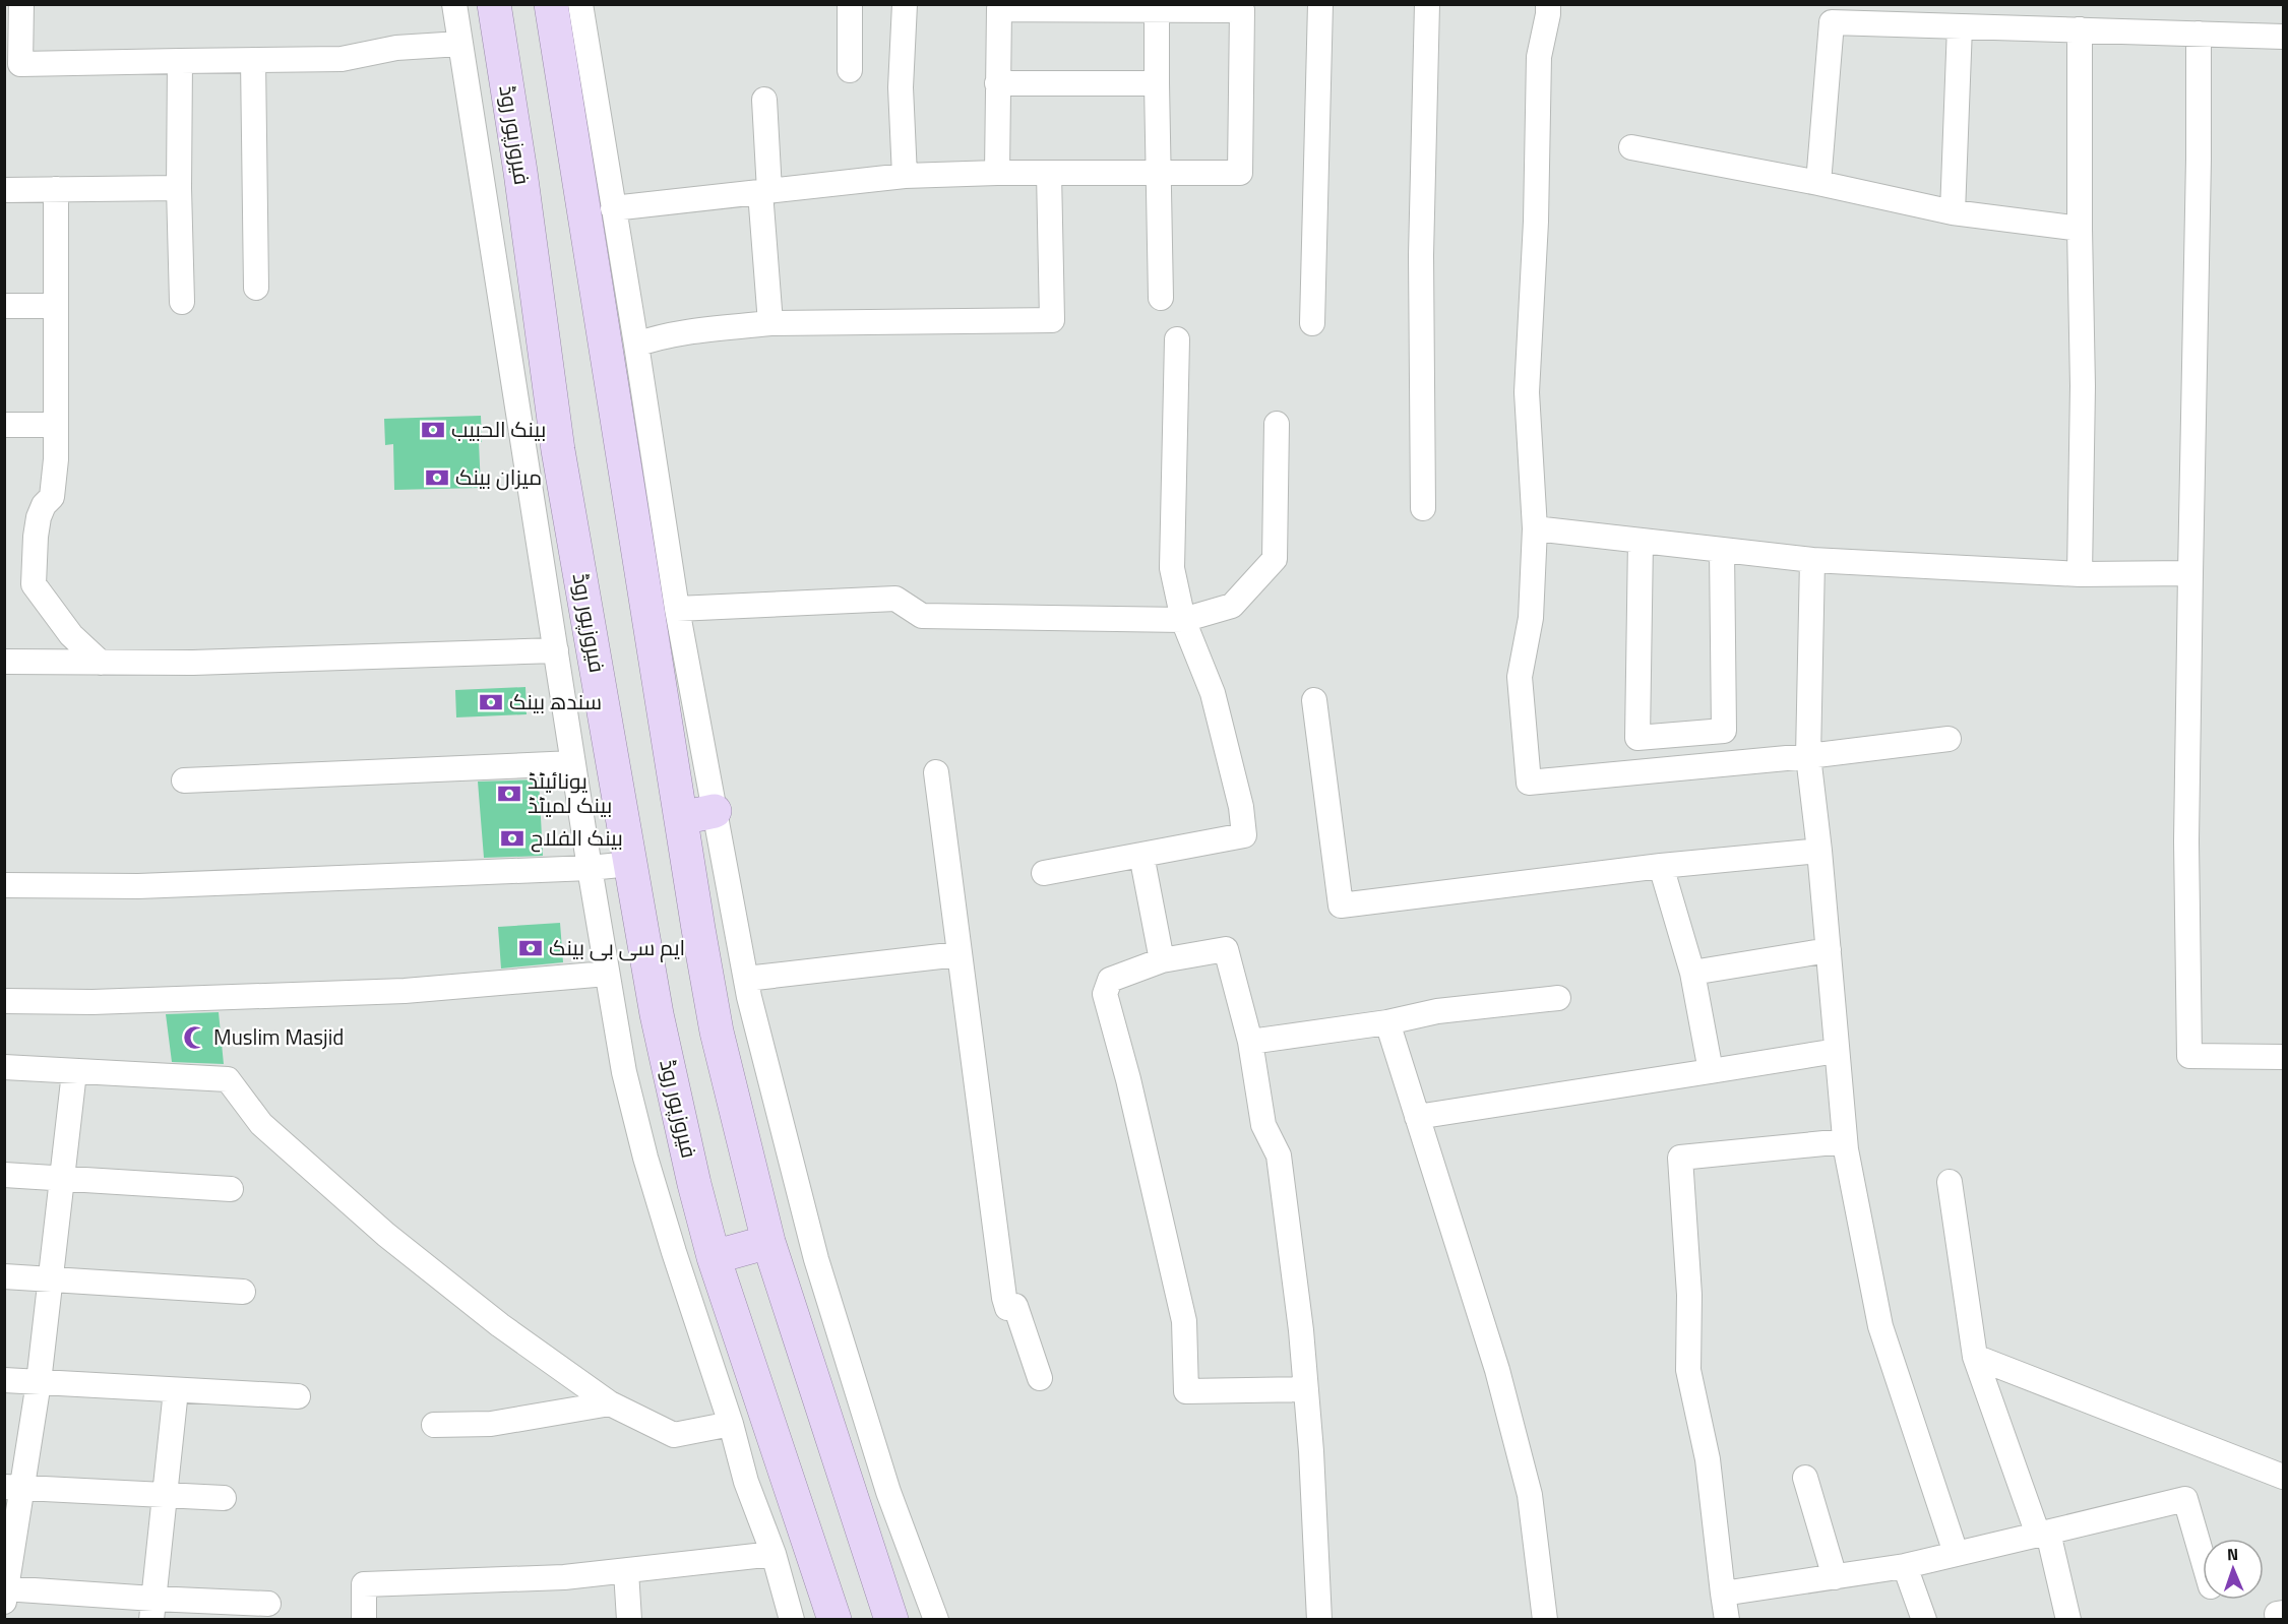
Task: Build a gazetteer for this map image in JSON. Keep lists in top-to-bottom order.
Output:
{
  "streets": {
    "highway": ["فیروزپور روڈ"]
  },
  "places": {
    "bank": [
      "بينک الحبيب",
      "میزان بینک",
      "سندھ بینک",
      "یونائیٹڈ بینک لمیٹڈ",
      "بینک الفلاح",
      "ایم سی بی بینک"
    ],
    "mosque": ["Muslim Masjid"]
  },
  "north": "top"
}
